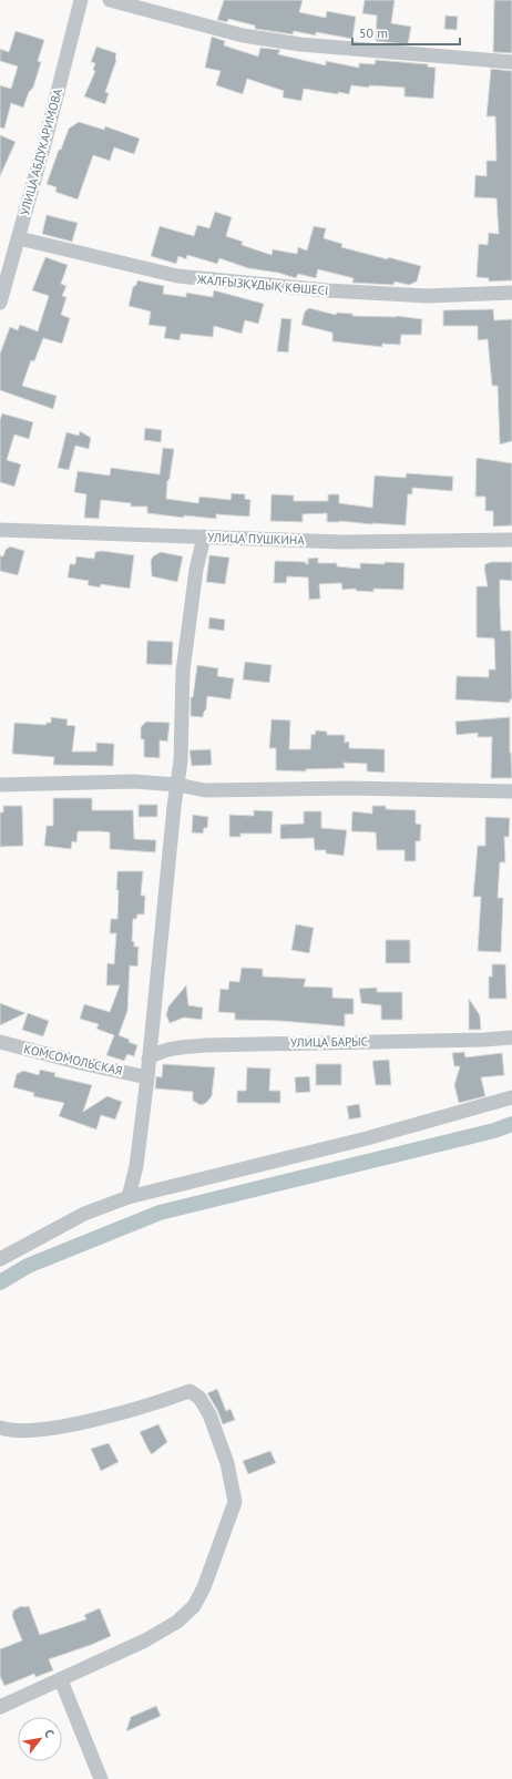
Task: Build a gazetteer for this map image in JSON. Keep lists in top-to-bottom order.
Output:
{
  "streets": {
    "street": [
      "УЛИЦА АБДУКАРИМОВА",
      "ЖАЛҒЫЗҚҰДЫҚ КӨШЕСІ",
      "УЛИЦА ПУШКИНА",
      "УЛИЦА БАРЫС",
      "КОМСОМОЛЬСКАЯ"
    ]
  },
  "crossings": [
    ["УЛИЦА АБДУКАРИМОВА", "ЖАЛҒЫЗҚҰДЫҚ КӨШЕСІ"]
  ],
  "scale_bar": "50 m",
  "north": "top right"
}
